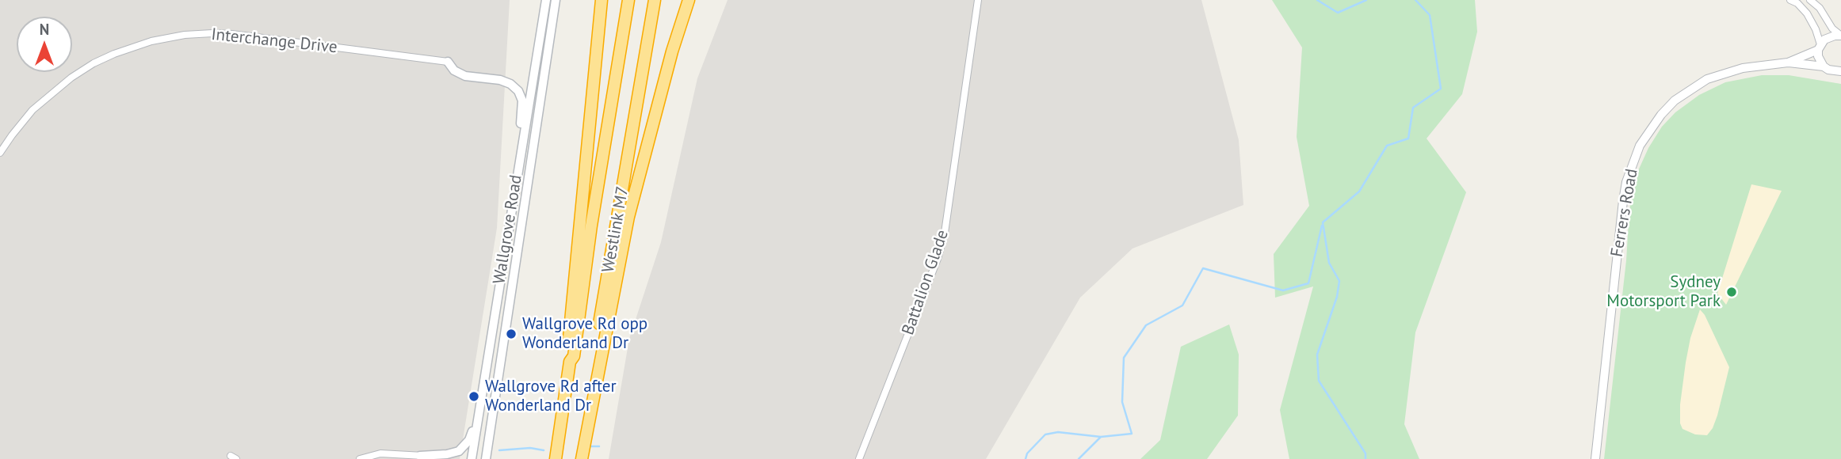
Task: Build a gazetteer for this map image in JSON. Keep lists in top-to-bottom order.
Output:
{
  "streets": {
    "highway": ["Westlink M7"],
    "main road": ["Wallgrove Road"],
    "street": ["Interchange Drive", "Ferrers Road", "Battalion Glade"]
  },
  "places": ["Sydney Motorsport Park", "Wallgrove Rd opp Wonderland Dr", "Wallgrove Rd after Wonderland Dr"],
  "north": "top"
}
